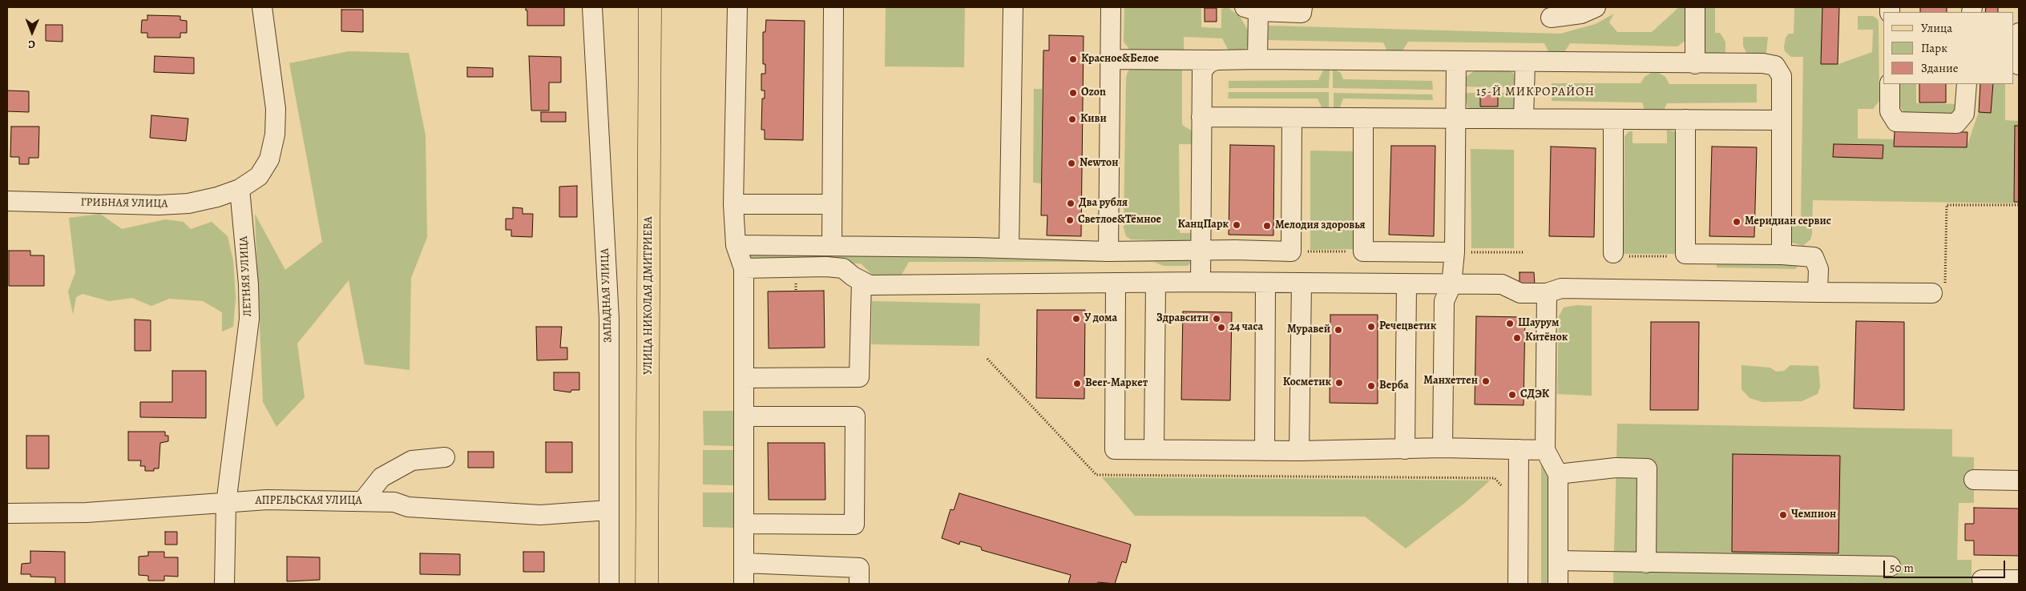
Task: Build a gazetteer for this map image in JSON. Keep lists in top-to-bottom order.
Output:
{
  "streets": {
    "main road": ["УЛИЦА НИКОЛАЯ ДМИТРИЕВА"],
    "street": [
      "ГРИБНАЯ УЛИЦА",
      "ЛЕТНЯЯ УЛИЦА",
      "ЗАПАДНАЯ УЛИЦА",
      "АПРЕЛЬСКАЯ УЛИЦА"
    ]
  },
  "crossings": [
    ["ГРИБНАЯ УЛИЦА", "ЛЕТНЯЯ УЛИЦА"],
    ["ЛЕТНЯЯ УЛИЦА", "АПРЕЛЬСКАЯ УЛИЦА"],
    ["ЗАПАДНАЯ УЛИЦА", "АПРЕЛЬСКАЯ УЛИЦА"]
  ],
  "districts": ["15-Й МИКРОРАЙОН"],
  "places": [
    "Красное&Белое",
    "Ozon",
    "Киви",
    "Newтон",
    "Два рубля",
    "Светлое&Тёмное",
    "Меридиан сервис",
    "КанцПарк",
    "Мелодия здоровья",
    "У дома",
    "Здравсити",
    "Шаурум",
    "Речецветик",
    "24 часа",
    "Муравей",
    "Китёнок",
    "Манхеттен",
    "Косметик",
    "Beer-Маркет",
    "Верба",
    "СДЭК",
    "Чемпион"
  ],
  "legend": ["Улица", "Парк", "Здание"],
  "scale_bar": "50 m",
  "north": "bottom"
}
